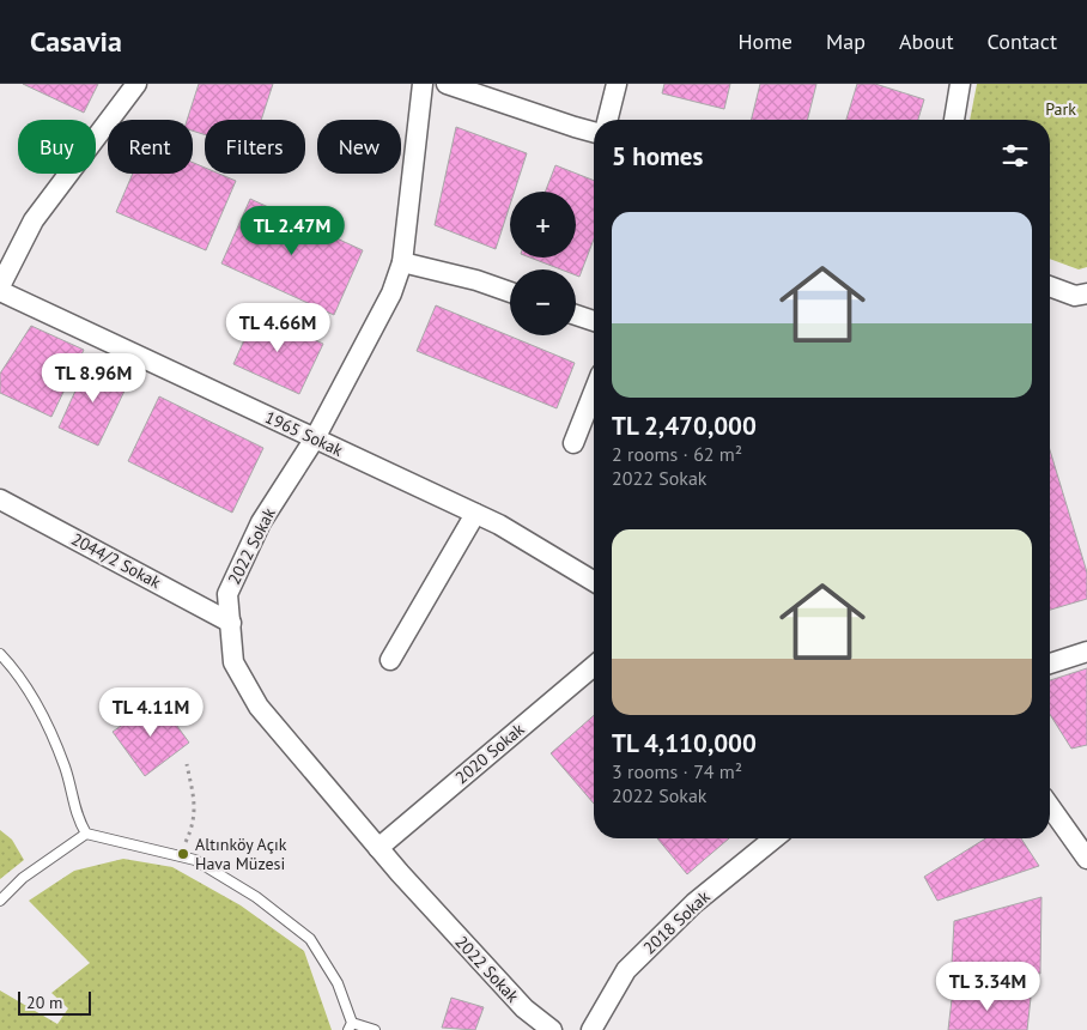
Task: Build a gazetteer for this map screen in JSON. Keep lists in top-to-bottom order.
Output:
{
  "streets": {
    "street": [
      "1965 Sokak",
      "2022 Sokak",
      "2044/2 Sokak",
      "2020 Sokak",
      "2018 Sokak"
    ]
  },
  "crossings": [
    ["1965 Sokak", "2022 Sokak"],
    ["2022 Sokak", "2044/2 Sokak"],
    ["2022 Sokak", "2020 Sokak"]
  ],
  "parks": ["Park"],
  "places": ["Altınköy Açık Hava Müzesi"],
  "scale_bar": "20 m",
  "page": {
    "header": "Casavia",
    "nav": [
      "Home",
      "Map",
      "About",
      "Contact"
    ],
    "chip": [
      "Buy",
      "Rent",
      "Filters",
      "New"
    ],
    "heading": "5 homes",
    "map_buttons": ["+", "−"],
    "list": [
      {
        "name": "TL 2,470,000",
        "note": "2 rooms · 62 m² · 2022 Sokak"
      },
      {
        "name": "TL 4,110,000",
        "note": "3 rooms · 74 m² · 2022 Sokak"
      }
    ],
    "price": [
      "TL 2.47M",
      "TL 4.66M",
      "TL 8.96M",
      "TL 4.11M",
      "TL 3.34M"
    ],
    "scale": "20 m"
  }
}
